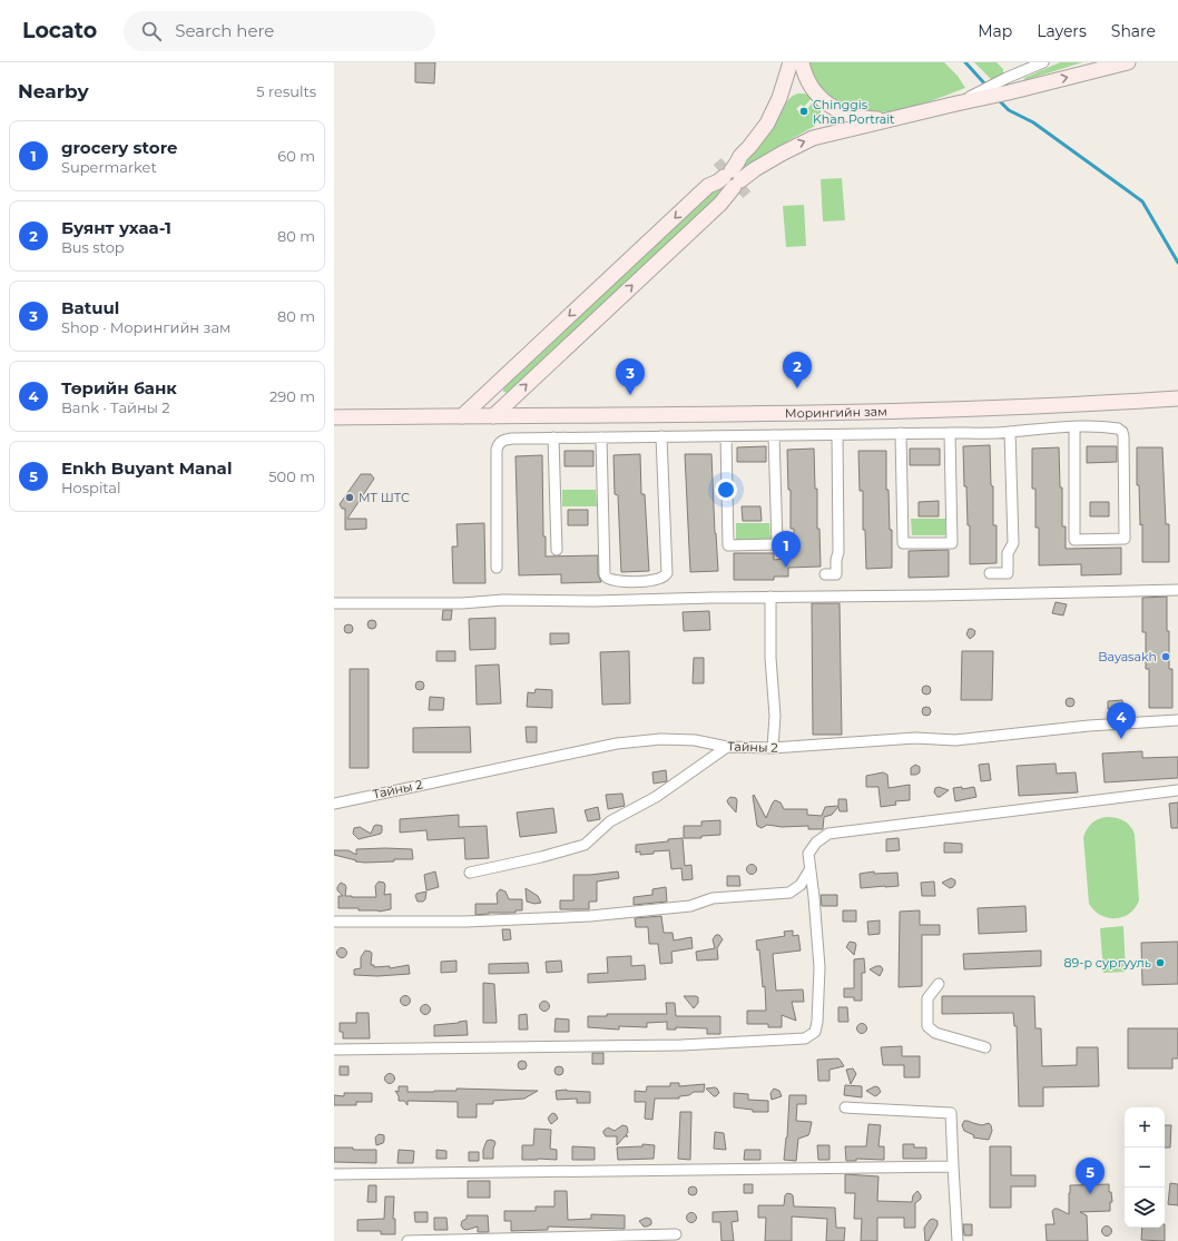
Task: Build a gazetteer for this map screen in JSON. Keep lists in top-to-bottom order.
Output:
{
  "streets": {
    "street": ["Морингийн зам", "Тайны 2"]
  },
  "places": [
    "Chinggis Khan Portrait",
    "MT ШТС",
    "Bayasakh",
    "89-р сургууль"
  ],
  "page": {
    "header": "Locato",
    "search": "Search here",
    "nav": ["Map", "Layers", "Share"],
    "heading": ["Nearby", "5 results"],
    "list": [
      {
        "mark": "1",
        "name": "grocery store",
        "note": "Supermarket",
        "value": "60 m"
      },
      {
        "mark": "2",
        "name": "Буянт ухаа-1",
        "note": "Bus stop",
        "value": "80 m"
      },
      {
        "mark": "3",
        "name": "Batuul",
        "note": "Shop · Морингийн зам",
        "value": "80 m"
      },
      {
        "mark": "4",
        "name": "Төрийн банк",
        "note": "Bank · Тайны 2",
        "value": "290 m"
      },
      {
        "mark": "5",
        "name": "Enkh Buyant Manal",
        "note": "Hospital",
        "value": "500 m"
      }
    ],
    "pins": [
      "2",
      "3",
      "1",
      "4",
      "5"
    ],
    "map_buttons": ["+", "−"]
  }
}
